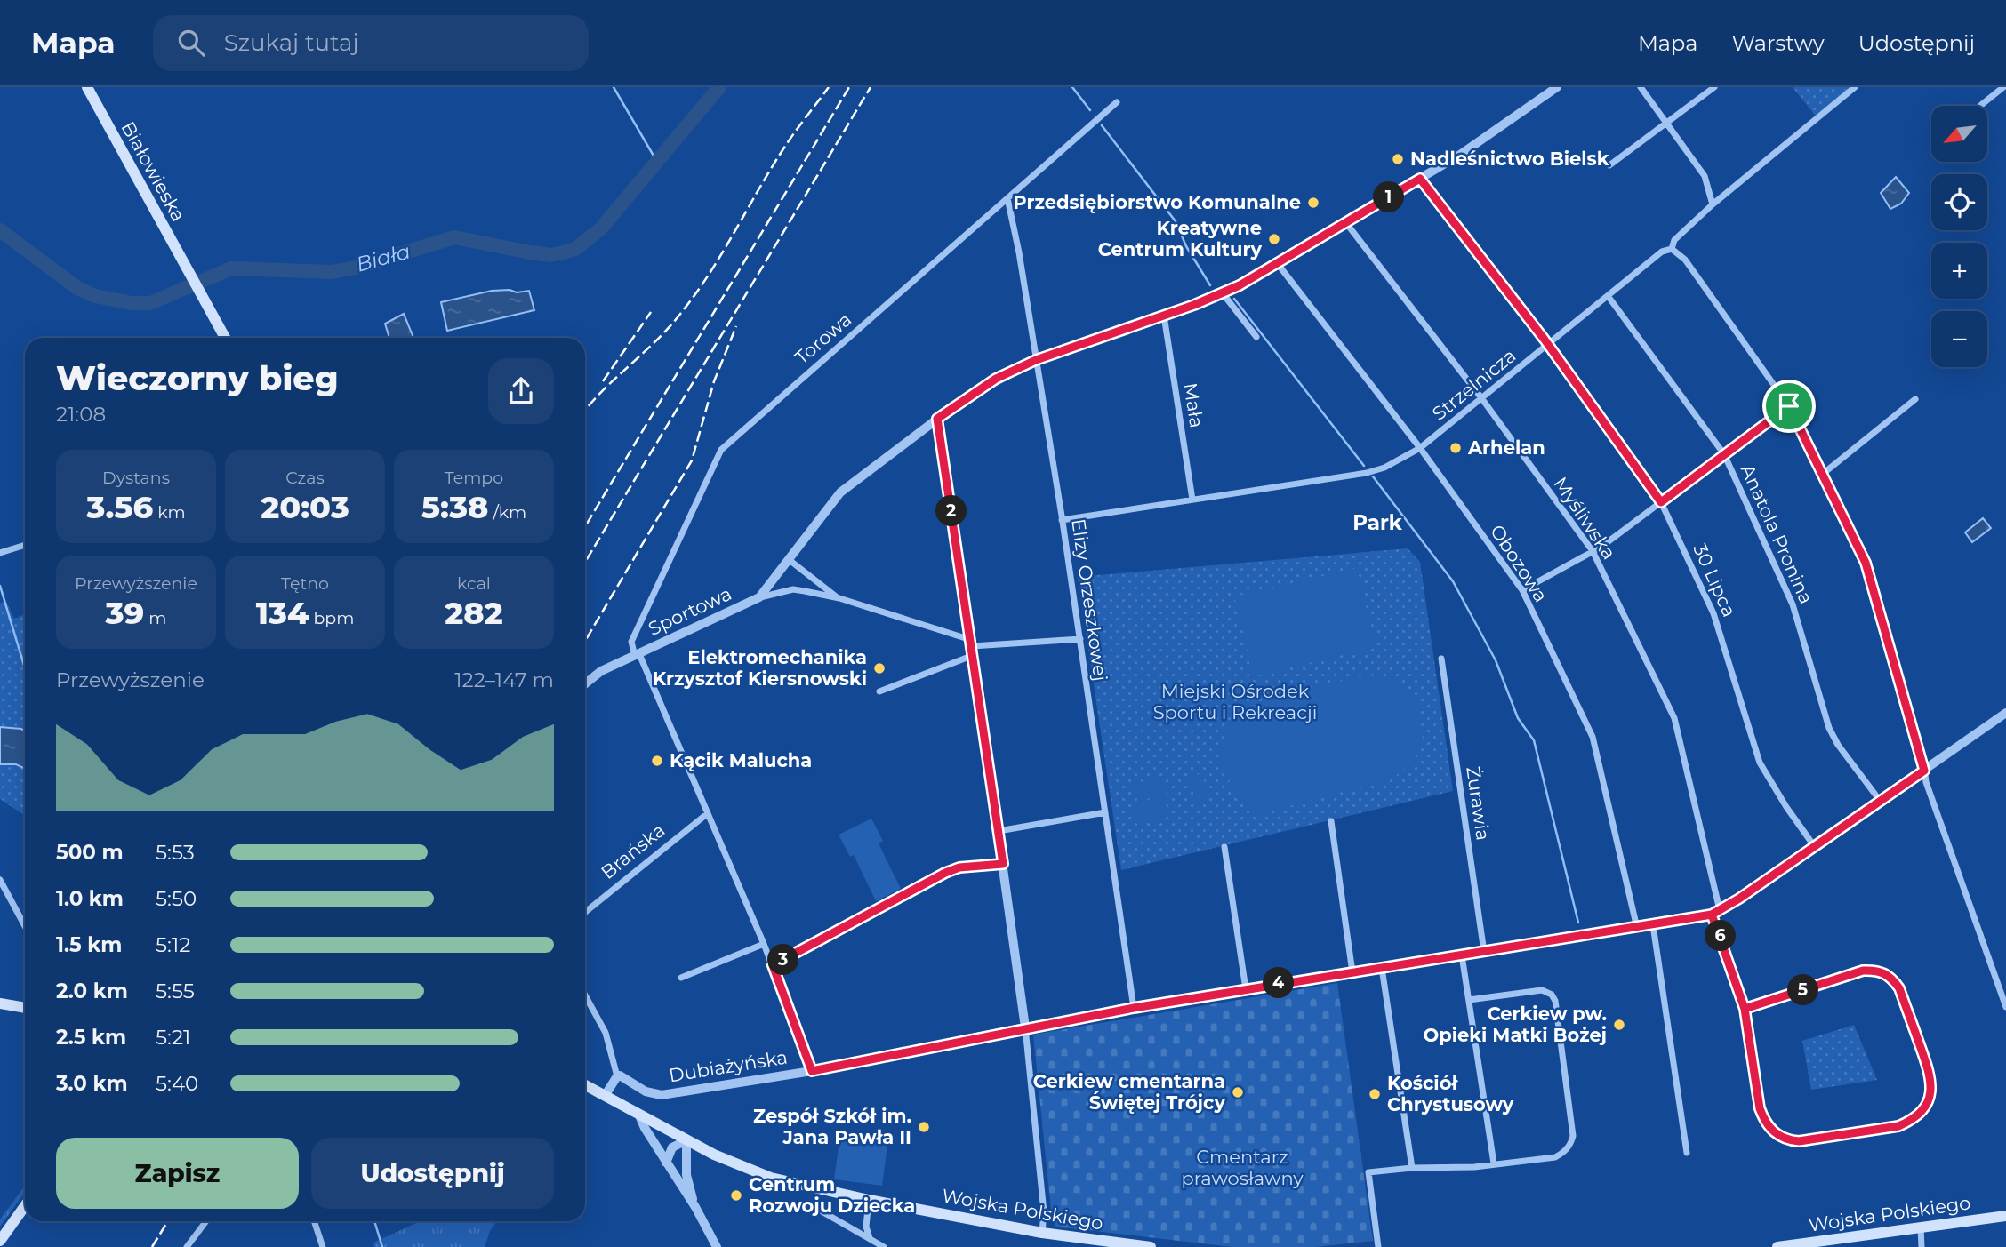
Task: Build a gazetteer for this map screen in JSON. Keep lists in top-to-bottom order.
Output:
{
  "streets": {
    "main road": ["Białowieska", "Wojska Polskiego"],
    "street": [
      "Torowa",
      "Strzelnicza",
      "Mała",
      "Myśliwska",
      "Anatola Pronina",
      "Obozowa",
      "30 Lipca",
      "Elizy Orzeszkowej",
      "Sportowa",
      "Żurawia",
      "Brańska",
      "Dubiażyńska"
    ]
  },
  "crossings": [
    ["Torowa", "Elizy Orzeszkowej"],
    ["Torowa", "Sportowa"],
    ["Strzelnicza", "Mała"],
    ["Strzelnicza", "Myśliwska"],
    ["Strzelnicza", "Anatola Pronina"],
    ["Strzelnicza", "Obozowa"],
    ["Strzelnicza", "30 Lipca"],
    ["Strzelnicza", "Elizy Orzeszkowej"],
    ["Myśliwska", "Dubiażyńska"],
    ["Anatola Pronina", "Dubiażyńska"],
    ["Obozowa", "Dubiażyńska"],
    ["30 Lipca", "Dubiażyńska"],
    ["Elizy Orzeszkowej", "Sportowa"],
    ["Elizy Orzeszkowej", "Dubiażyńska"],
    ["Żurawia", "Dubiażyńska"]
  ],
  "districts": ["Park"],
  "water": ["Biała"],
  "parks": ["Miejski Ośrodek Sportu i Rekreacji", "Cmentarz prawosławny"],
  "places": [
    "Nadleśnictwo Bielsk",
    "Przedsiębiorstwo Komunalne",
    "Kreatywne Centrum Kultury",
    "Arhelan",
    "Elektromechanika Krzysztof Kiersnowski",
    "Kącik Malucha",
    "Cerkiew pw. Opieki Matki Bożej",
    "Cerkiew cmentarna Świętej Trójcy",
    "Kościół Chrystusowy",
    "Zespół Szkół im. Jana Pawła II",
    "Centrum Rozwoju Dziecka"
  ],
  "north": "bottom left",
  "page": {
    "header": "Mapa",
    "search": "Szukaj tutaj",
    "nav": ["Mapa", "Warstwy", "Udostępnij"],
    "map_buttons": ["+", "−"],
    "pins": [
      "1",
      "2",
      "6",
      "3",
      "4",
      "5"
    ],
    "heading": ["Wieczorny bieg", "21:08"],
    "stats": [
      ["Dystans", "3.56 km"],
      ["Czas", "20:03"],
      ["Tempo", "5:38 /km"],
      ["Przewyższenie", "39 m"],
      ["Tętno", "134 bpm"],
      ["kcal", "282"]
    ],
    "chart": ["Przewyższenie", "122–147 m"],
    "list": [
      {
        "name": "500 m",
        "note": "5:53"
      },
      {
        "name": "1.0 km",
        "note": "5:50"
      },
      {
        "name": "1.5 km",
        "note": "5:12"
      },
      {
        "name": "2.0 km",
        "note": "5:55"
      },
      {
        "name": "2.5 km",
        "note": "5:21"
      },
      {
        "name": "3.0 km",
        "note": "5:40"
      }
    ],
    "buttons": ["Zapisz", "Udostępnij"]
  }
}
